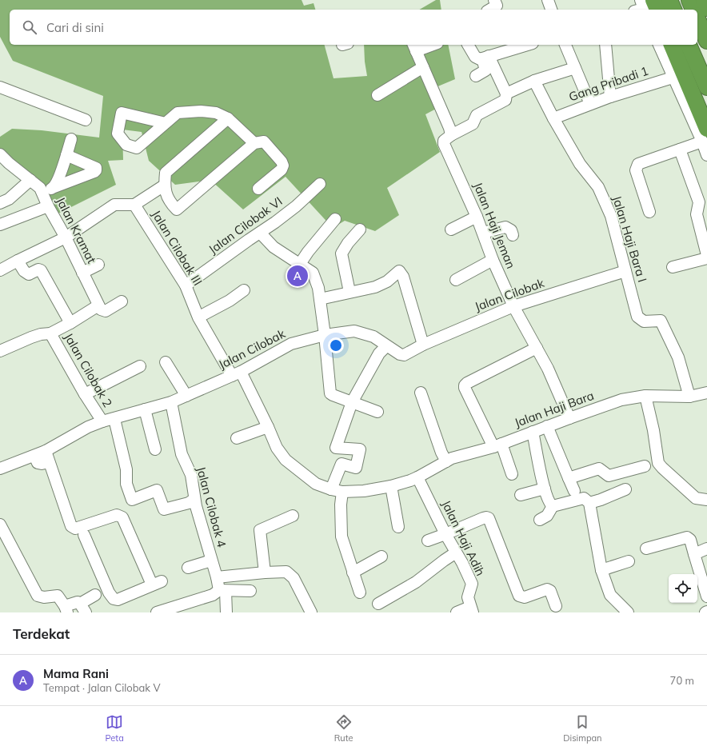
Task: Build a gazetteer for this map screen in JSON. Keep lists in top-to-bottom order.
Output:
{
  "streets": {
    "street": [
      "Gang Pribadi 1",
      "Jalan Cilobak VI",
      "Jalan Haji Jeman",
      "Jalan Kramat",
      "Jalan Haji Bara I",
      "Jalan Cilobak III",
      "Jalan Cilobak",
      "Jalan Cilobak 2",
      "Jalan Haji Bara",
      "Jalan Cilobak 4",
      "Jalan Haji Adih"
    ]
  },
  "crossings": [
    ["Gang Pribadi 1", "Jalan Haji Bara I"],
    ["Jalan Cilobak VI", "Jalan Cilobak III"],
    ["Jalan Haji Jeman", "Jalan Cilobak"],
    ["Jalan Haji Jeman", "Jalan Haji Bara"],
    ["Jalan Kramat", "Jalan Cilobak III"],
    ["Jalan Haji Bara I", "Jalan Cilobak"],
    ["Jalan Haji Bara I", "Jalan Haji Bara"],
    ["Jalan Cilobak III", "Jalan Cilobak"],
    ["Jalan Cilobak III", "Jalan Haji Bara"],
    ["Jalan Cilobak", "Jalan Cilobak 2"],
    ["Jalan Cilobak", "Jalan Cilobak 4"],
    ["Jalan Haji Bara", "Jalan Haji Adih"]
  ],
  "page": {
    "search": "Cari di sini",
    "pins": "A",
    "heading": "Terdekat",
    "list": [
      {
        "mark": "A",
        "name": "Mama Rani",
        "note": "Tempat · Jalan Cilobak V",
        "value": "70 m"
      }
    ],
    "nav": ["Peta", "Rute", "Disimpan"]
  }
}
